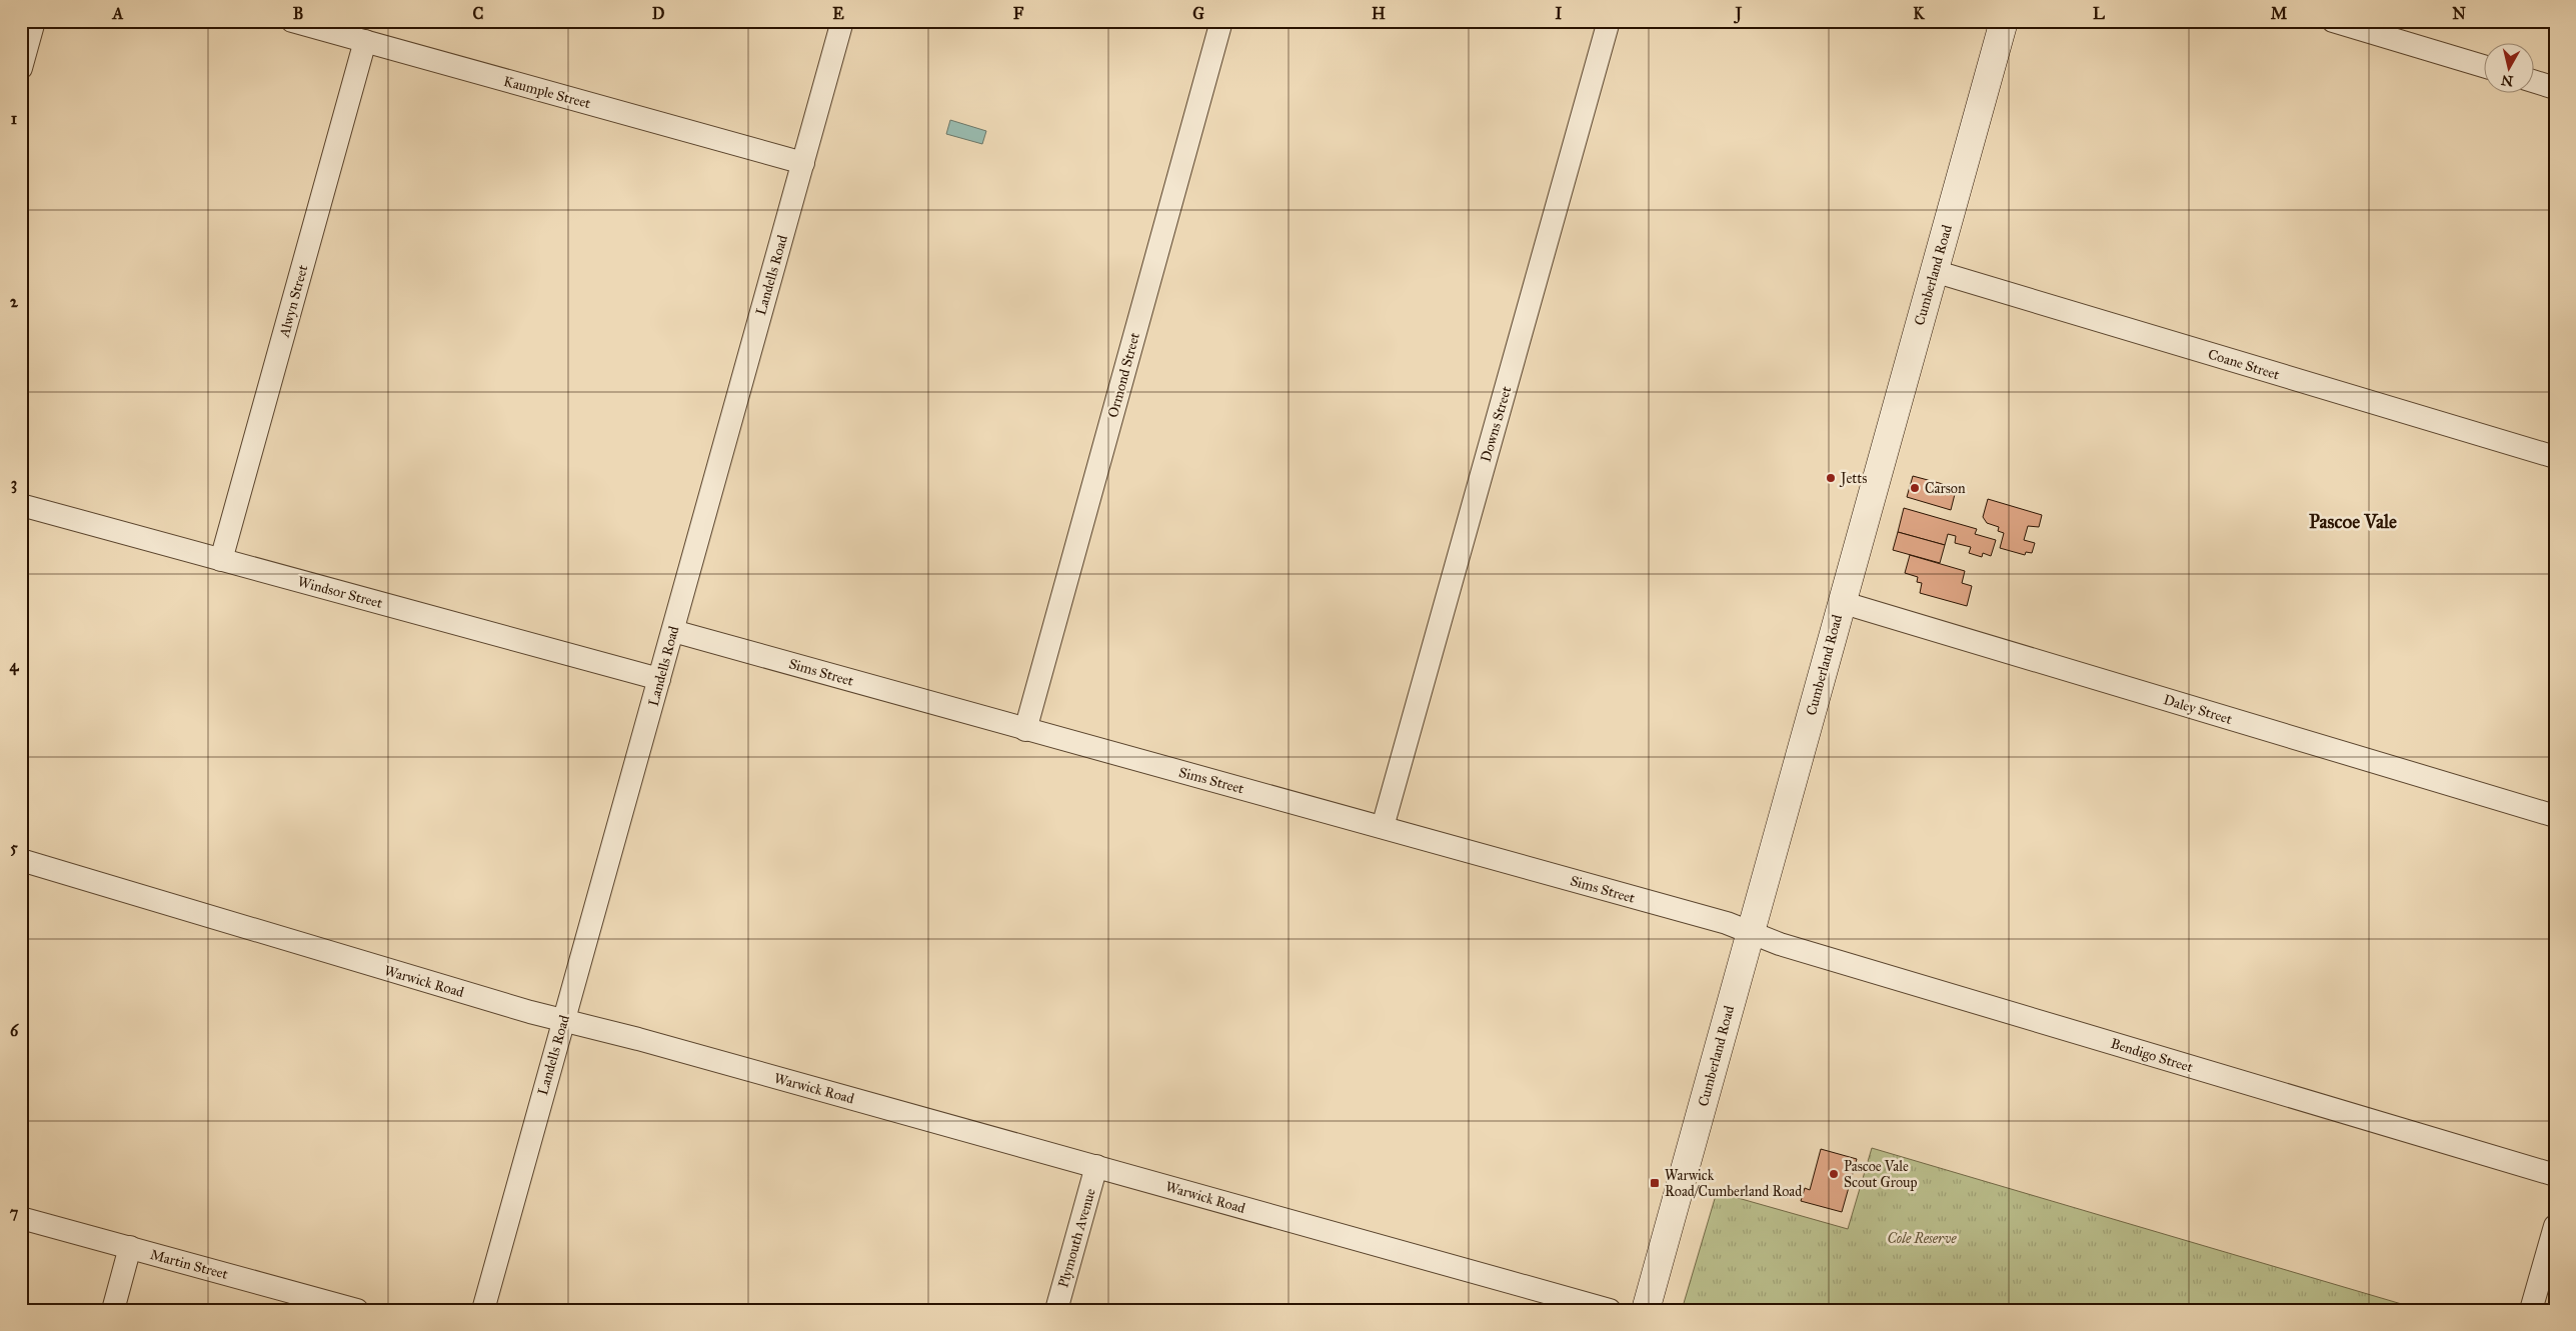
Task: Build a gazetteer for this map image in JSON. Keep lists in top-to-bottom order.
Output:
{
  "streets": {
    "main road": ["Cumberland Road"],
    "street": [
      "Kaumple Street",
      "Landells Road",
      "Alwyn Street",
      "Coane Street",
      "Ormond Street",
      "Downs Street",
      "Windsor Street",
      "Sims Street",
      "Daley Street",
      "Warwick Road",
      "Bendigo Street",
      "Plymouth Avenue",
      "Martin Street"
    ]
  },
  "crossings": [
    ["Kaumple Street", "Landells Road"],
    ["Kaumple Street", "Alwyn Street"],
    ["Landells Road", "Windsor Street"],
    ["Landells Road", "Sims Street"],
    ["Landells Road", "Warwick Road"],
    ["Cumberland Road", "Coane Street"],
    ["Cumberland Road", "Sims Street"],
    ["Cumberland Road", "Daley Street"],
    ["Cumberland Road", "Bendigo Street"],
    ["Alwyn Street", "Windsor Street"],
    ["Ormond Street", "Sims Street"],
    ["Downs Street", "Sims Street"],
    ["Sims Street", "Bendigo Street"],
    ["Warwick Road", "Plymouth Avenue"]
  ],
  "districts": ["Pascoe Vale"],
  "parks": ["Cole Reserve"],
  "places": {
    "other": ["Jetts", "Carson", "Pascoe Vale Scout Group"],
    "transit": ["Warwick Road/Cumberland Road"]
  },
  "north": "bottom",
  "grid": {
    "columns": [
      "A",
      "B",
      "C",
      "D",
      "E",
      "F",
      "G",
      "H",
      "I",
      "J",
      "K",
      "L",
      "M",
      "N"
    ],
    "rows": [
      "1",
      "2",
      "3",
      "4",
      "5",
      "6",
      "7"
    ]
  }
}
